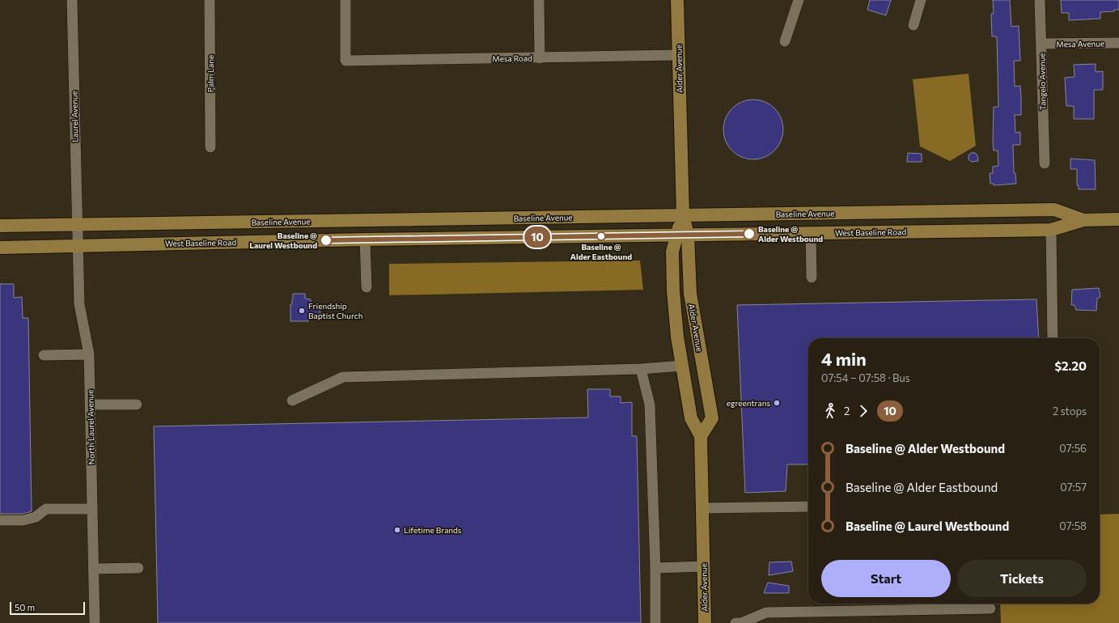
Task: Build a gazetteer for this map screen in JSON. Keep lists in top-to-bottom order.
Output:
{
  "streets": {
    "main road": ["Alder Avenue", "Baseline Avenue", "West Baseline Road"],
    "street": [
      "Mesa Avenue",
      "Mesa Road",
      "Palm Lane",
      "Tangelo Avenue",
      "Laurel Avenue",
      "North Laurel Avenue"
    ]
  },
  "crossings": [
    ["Mesa Avenue", "Tangelo Avenue"],
    ["Mesa Road", "Alder Avenue"],
    ["Alder Avenue", "Baseline Avenue"],
    ["Alder Avenue", "West Baseline Road"],
    ["Laurel Avenue", "Baseline Avenue"],
    ["Laurel Avenue", "West Baseline Road"],
    ["Laurel Avenue", "North Laurel Avenue"],
    ["Baseline Avenue", "West Baseline Road"],
    ["Baseline Avenue", "North Laurel Avenue"],
    ["West Baseline Road", "North Laurel Avenue"]
  ],
  "places": [
    "Baseline @ Alder Westbound",
    "Baseline @ Alder Eastbound",
    "Baseline @ Laurel Westbound",
    "Friendship Baptist Church",
    "egreentrans",
    "Lifetime Brands"
  ],
  "lines": ["bus line 10"],
  "scale_bar": "50 m",
  "page": {
    "on_map": "10",
    "heading": ["4 min", "07:54 – 07:58 · Bus", "$2.20"],
    "legs": ["2", "10", "2 stops"],
    "list": [
      {
        "name": "Baseline @ Alder Westbound",
        "value": "07:56"
      },
      {
        "name": "Baseline @ Alder Eastbound",
        "value": "07:57"
      },
      {
        "name": "Baseline @ Laurel Westbound",
        "value": "07:58"
      }
    ],
    "buttons": ["Start", "Tickets"],
    "scale": "50 m"
  }
}
